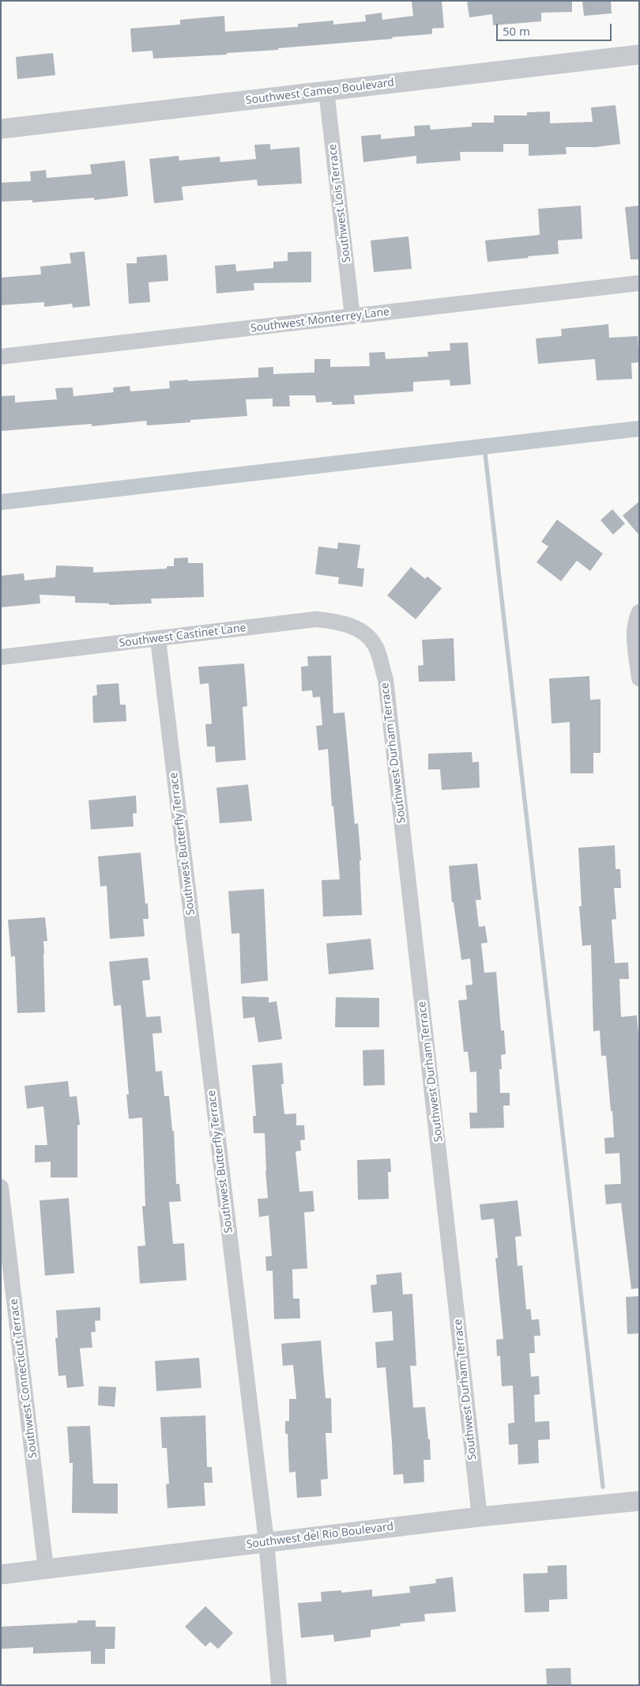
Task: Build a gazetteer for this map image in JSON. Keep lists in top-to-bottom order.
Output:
{
  "streets": {
    "street": [
      "Southwest Cameo Boulevard",
      "Southwest Lois Terrace",
      "Southwest Monterrey Lane",
      "Southwest Castinet Lane",
      "Southwest Durham Terrace",
      "Southwest Butterfly Terrace",
      "Southwest Connecticut Terrace",
      "Southwest del Rio Boulevard"
    ]
  },
  "crossings": [
    ["Southwest Cameo Boulevard", "Southwest Lois Terrace"],
    ["Southwest Lois Terrace", "Southwest Monterrey Lane"],
    ["Southwest Castinet Lane", "Southwest Durham Terrace"],
    ["Southwest Castinet Lane", "Southwest Butterfly Terrace"],
    ["Southwest Durham Terrace", "Southwest del Rio Boulevard"],
    ["Southwest Butterfly Terrace", "Southwest del Rio Boulevard"],
    ["Southwest Connecticut Terrace", "Southwest del Rio Boulevard"]
  ],
  "scale_bar": "50 m"
}
